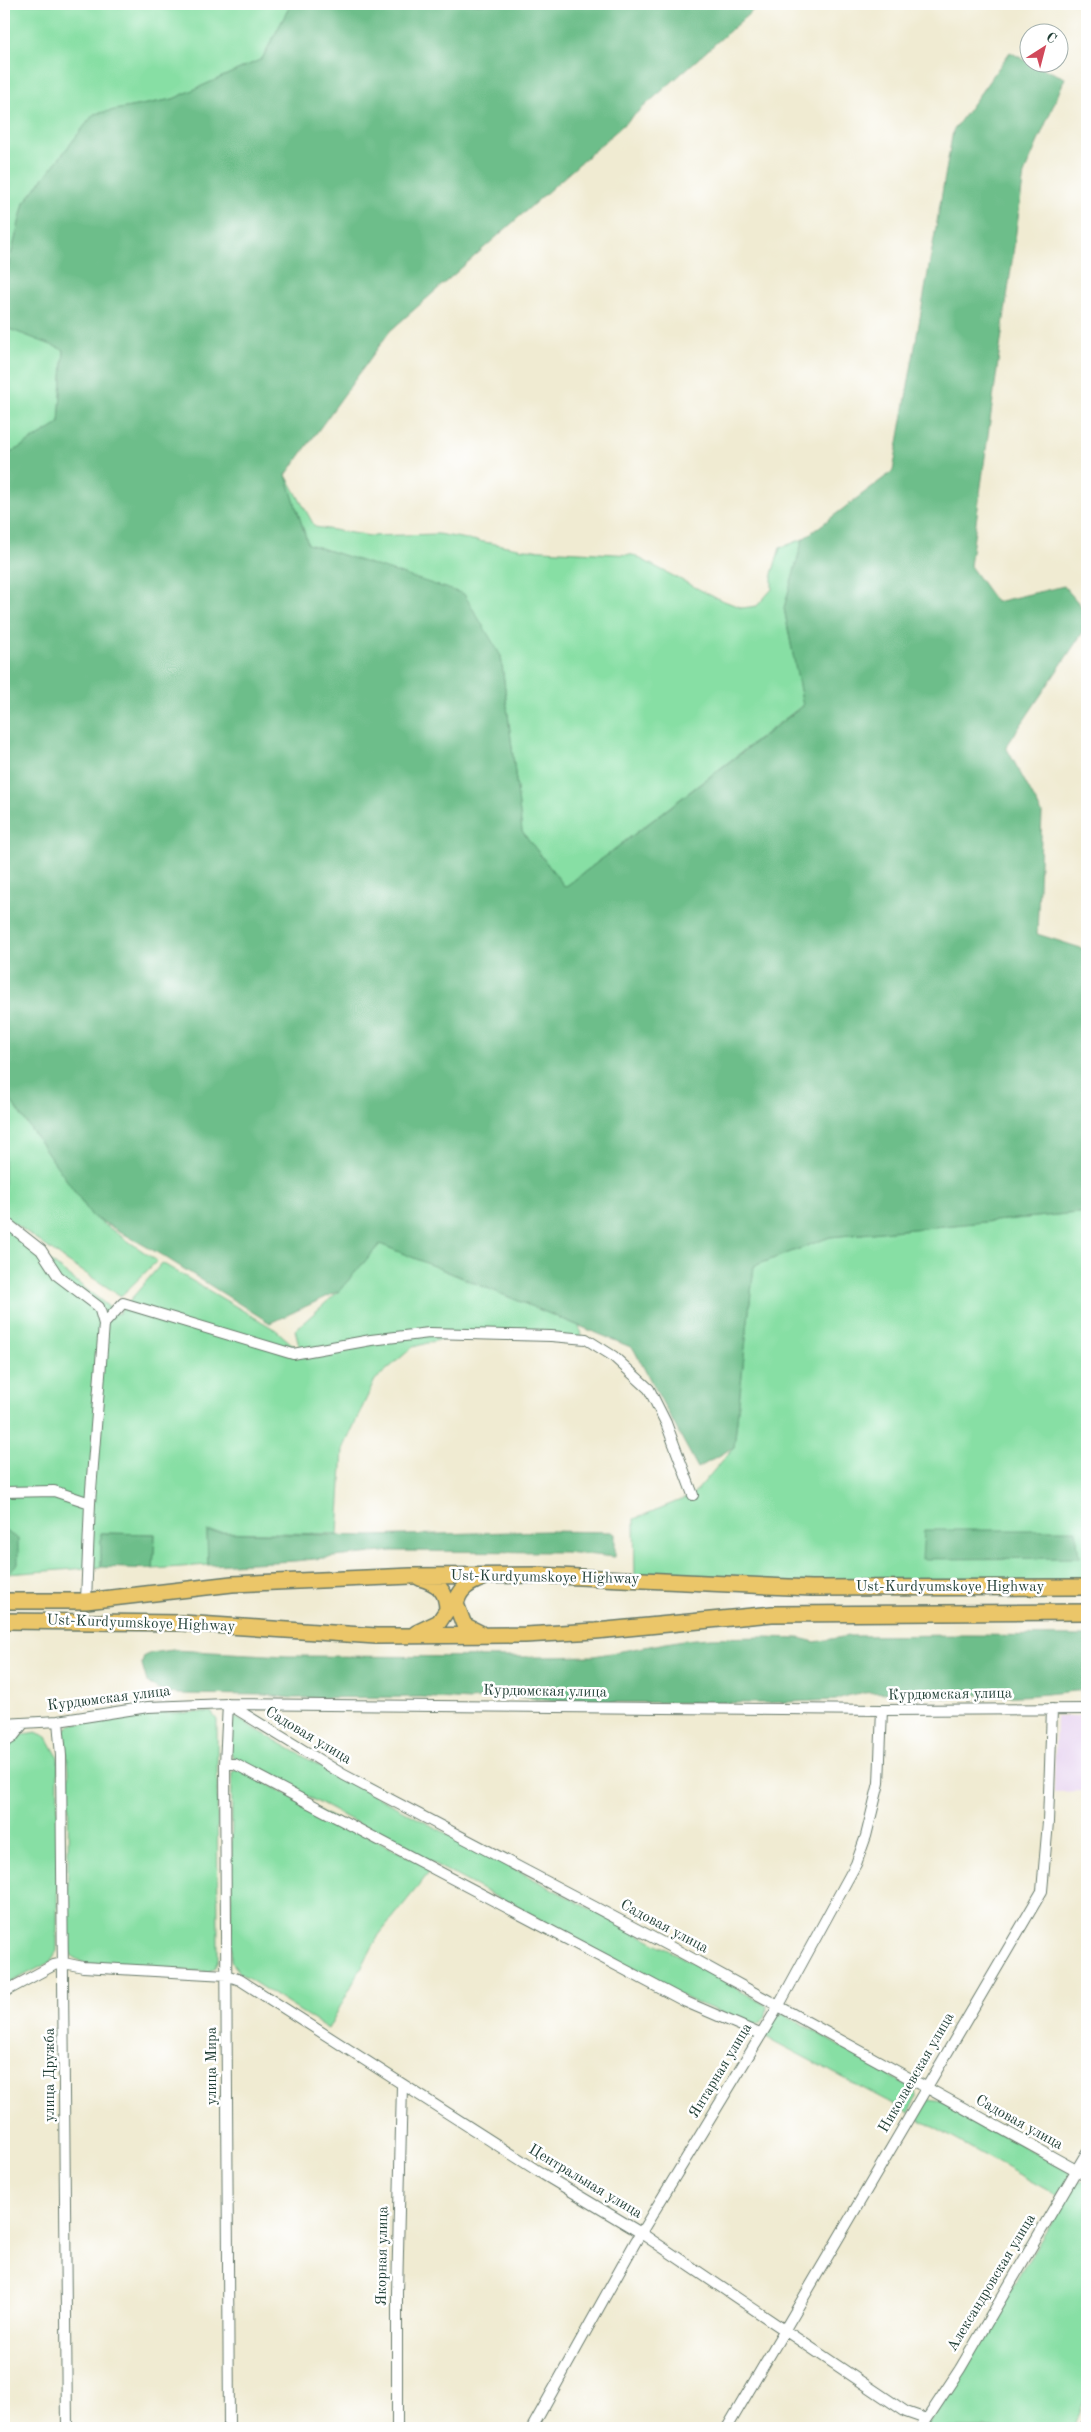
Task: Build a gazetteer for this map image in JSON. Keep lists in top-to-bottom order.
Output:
{
  "streets": {
    "main road": ["Ust-Kurdyumskoye Highway"],
    "street": [
      "Курдюмская улица",
      "Садовая улица",
      "улица Мира",
      "Янтарная улица",
      "Николаевская улица",
      "улица Дружба",
      "Центральная улица",
      "Якорная улица",
      "Александровская улица"
    ]
  },
  "crossings": [
    ["Курдюмская улица", "Садовая улица"],
    ["Курдюмская улица", "улица Мира"],
    ["Курдюмская улица", "Янтарная улица"],
    ["Курдюмская улица", "Николаевская улица"],
    ["Курдюмская улица", "улица Дружба"],
    ["Садовая улица", "улица Мира"],
    ["Садовая улица", "Янтарная улица"],
    ["Садовая улица", "Николаевская улица"],
    ["Садовая улица", "Александровская улица"],
    ["улица Мира", "Центральная улица"],
    ["Янтарная улица", "Центральная улица"],
    ["Николаевская улица", "Центральная улица"],
    ["Центральная улица", "Якорная улица"],
    ["Центральная улица", "Александровская улица"]
  ],
  "north": "top right"
}
